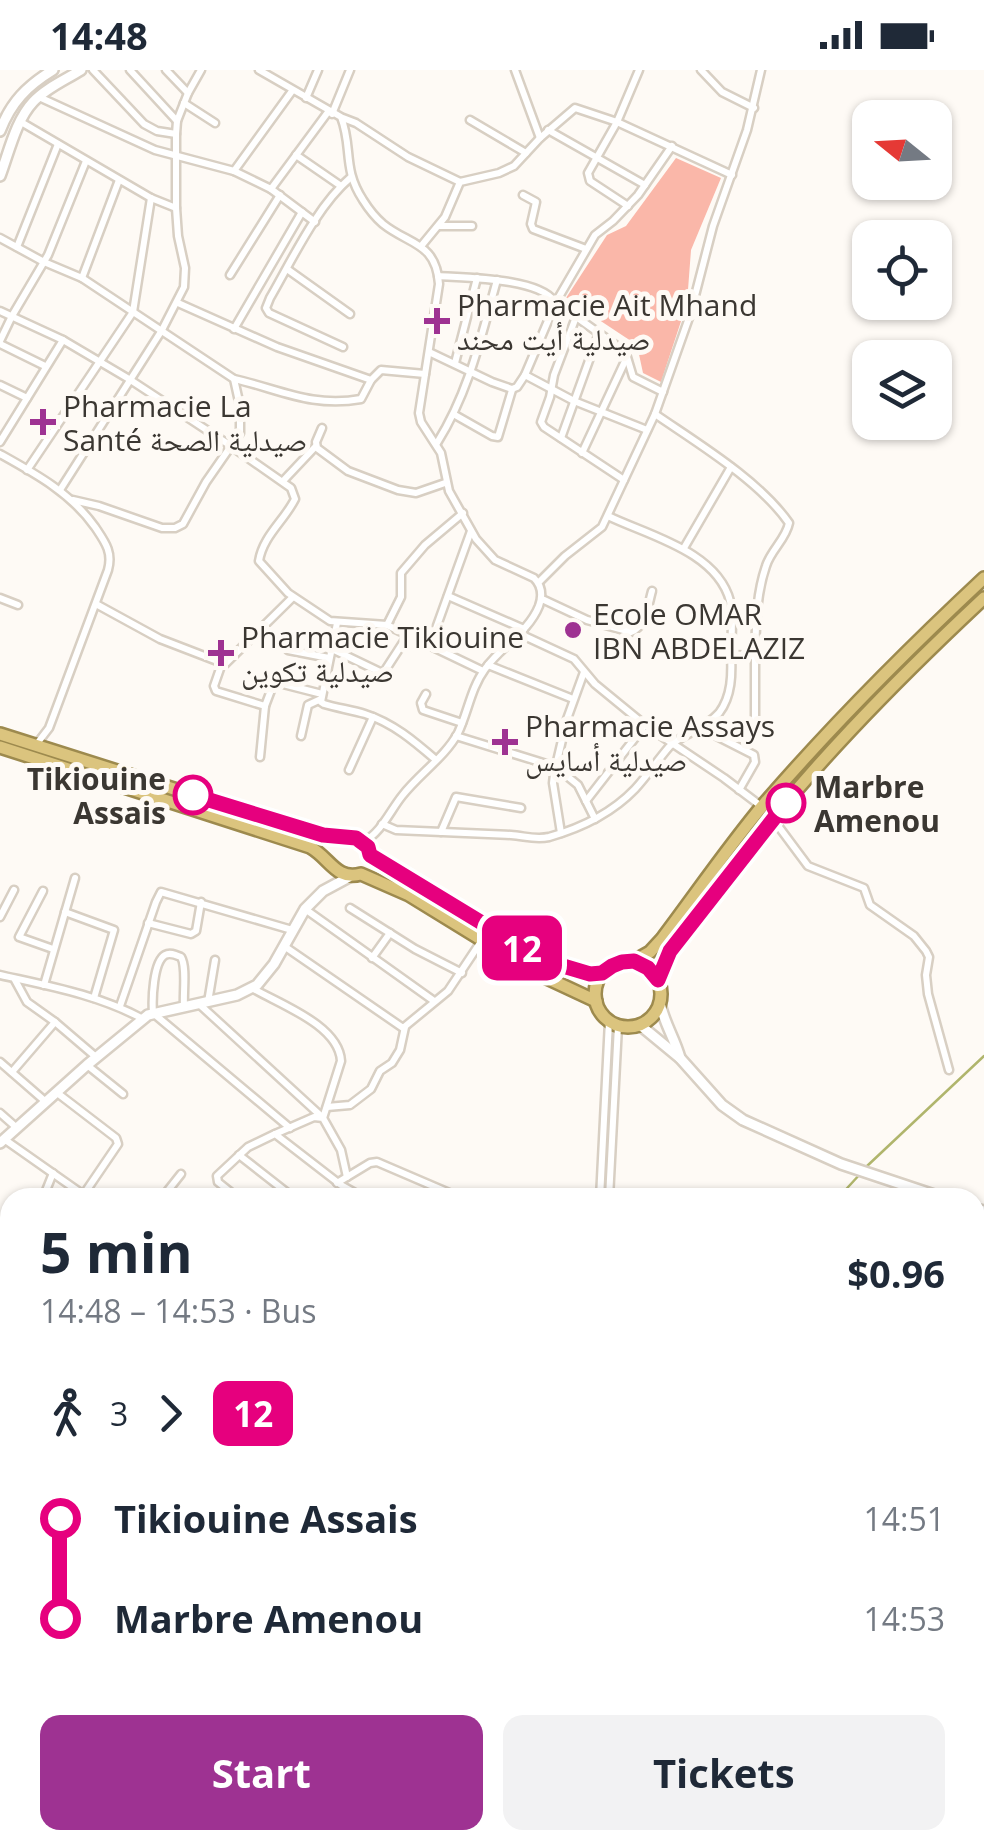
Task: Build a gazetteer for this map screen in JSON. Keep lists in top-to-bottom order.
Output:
{
  "places": {
    "health": [
      "Pharmacie Ait Mhand صيدلية أيت محند",
      "Pharmacie La Santé صيدلية الصحة",
      "Pharmacie Tikiouine صيدلية تكوين",
      "Pharmacie Assays صيدلية أسايس"
    ],
    "other": ["Ecole OMAR IBN ABDELAZIZ", "Tikiouine Assais", "Marbre Amenou"]
  },
  "lines": ["bus line 12"],
  "north": "left",
  "page": {
    "status": "14:48",
    "on_map": "12",
    "heading": ["5 min", "14:48 – 14:53 · Bus", "$0.96"],
    "legs": ["3", "12"],
    "list": [
      {
        "name": "Tikiouine Assais",
        "value": "14:51"
      },
      {
        "name": "Marbre Amenou",
        "value": "14:53"
      }
    ],
    "buttons": ["Start", "Tickets"]
  }
}
